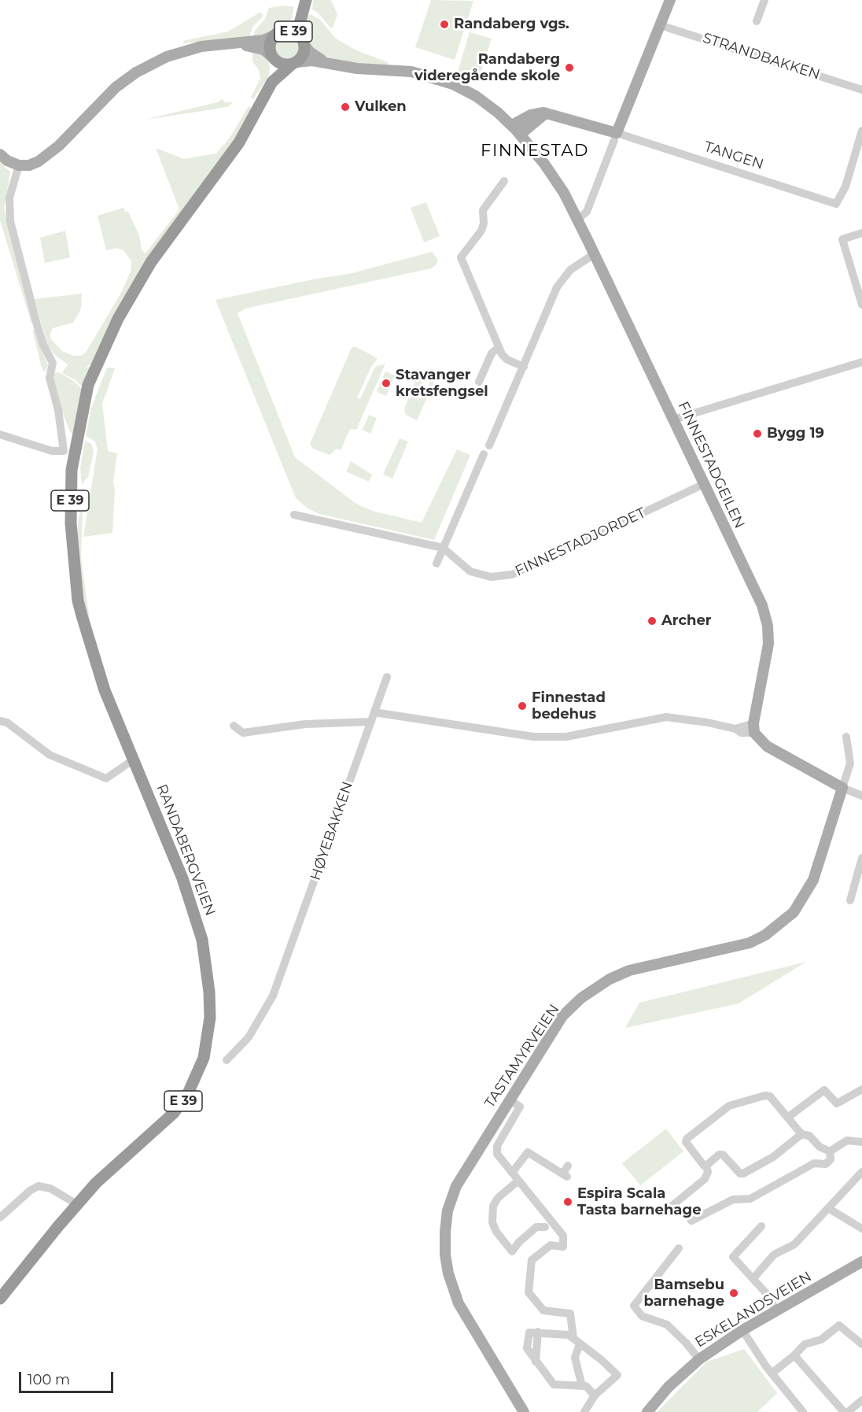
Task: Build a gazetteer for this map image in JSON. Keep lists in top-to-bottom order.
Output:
{
  "streets": {
    "highway": ["E 39", "RANDABERGVEIEN"],
    "main road": [
      "TANGEN",
      "FINNESTADGEILEN",
      "TASTAMYRVEIEN",
      "ESKELANDSVEIEN"
    ],
    "street": ["STRANDBAKKEN", "FINNESTADJORDET", "HØYEBAKKEN"]
  },
  "crossings": [
    ["E 39", "FINNESTADGEILEN"],
    ["E 39", "RANDABERGVEIEN"],
    ["FINNESTADGEILEN", "FINNESTADJORDET"],
    ["FINNESTADGEILEN", "RANDABERGVEIEN"]
  ],
  "districts": ["FINNESTAD"],
  "places": [
    "Randaberg vgs.",
    "Randaberg videregående skole",
    "Vulken",
    "Stavanger kretsfengsel",
    "Bygg 19",
    "Archer",
    "Finnestad bedehus",
    "Espira Scala Tasta barnehage",
    "Bamsebu barnehage"
  ],
  "scale_bar": "100 m"
}
